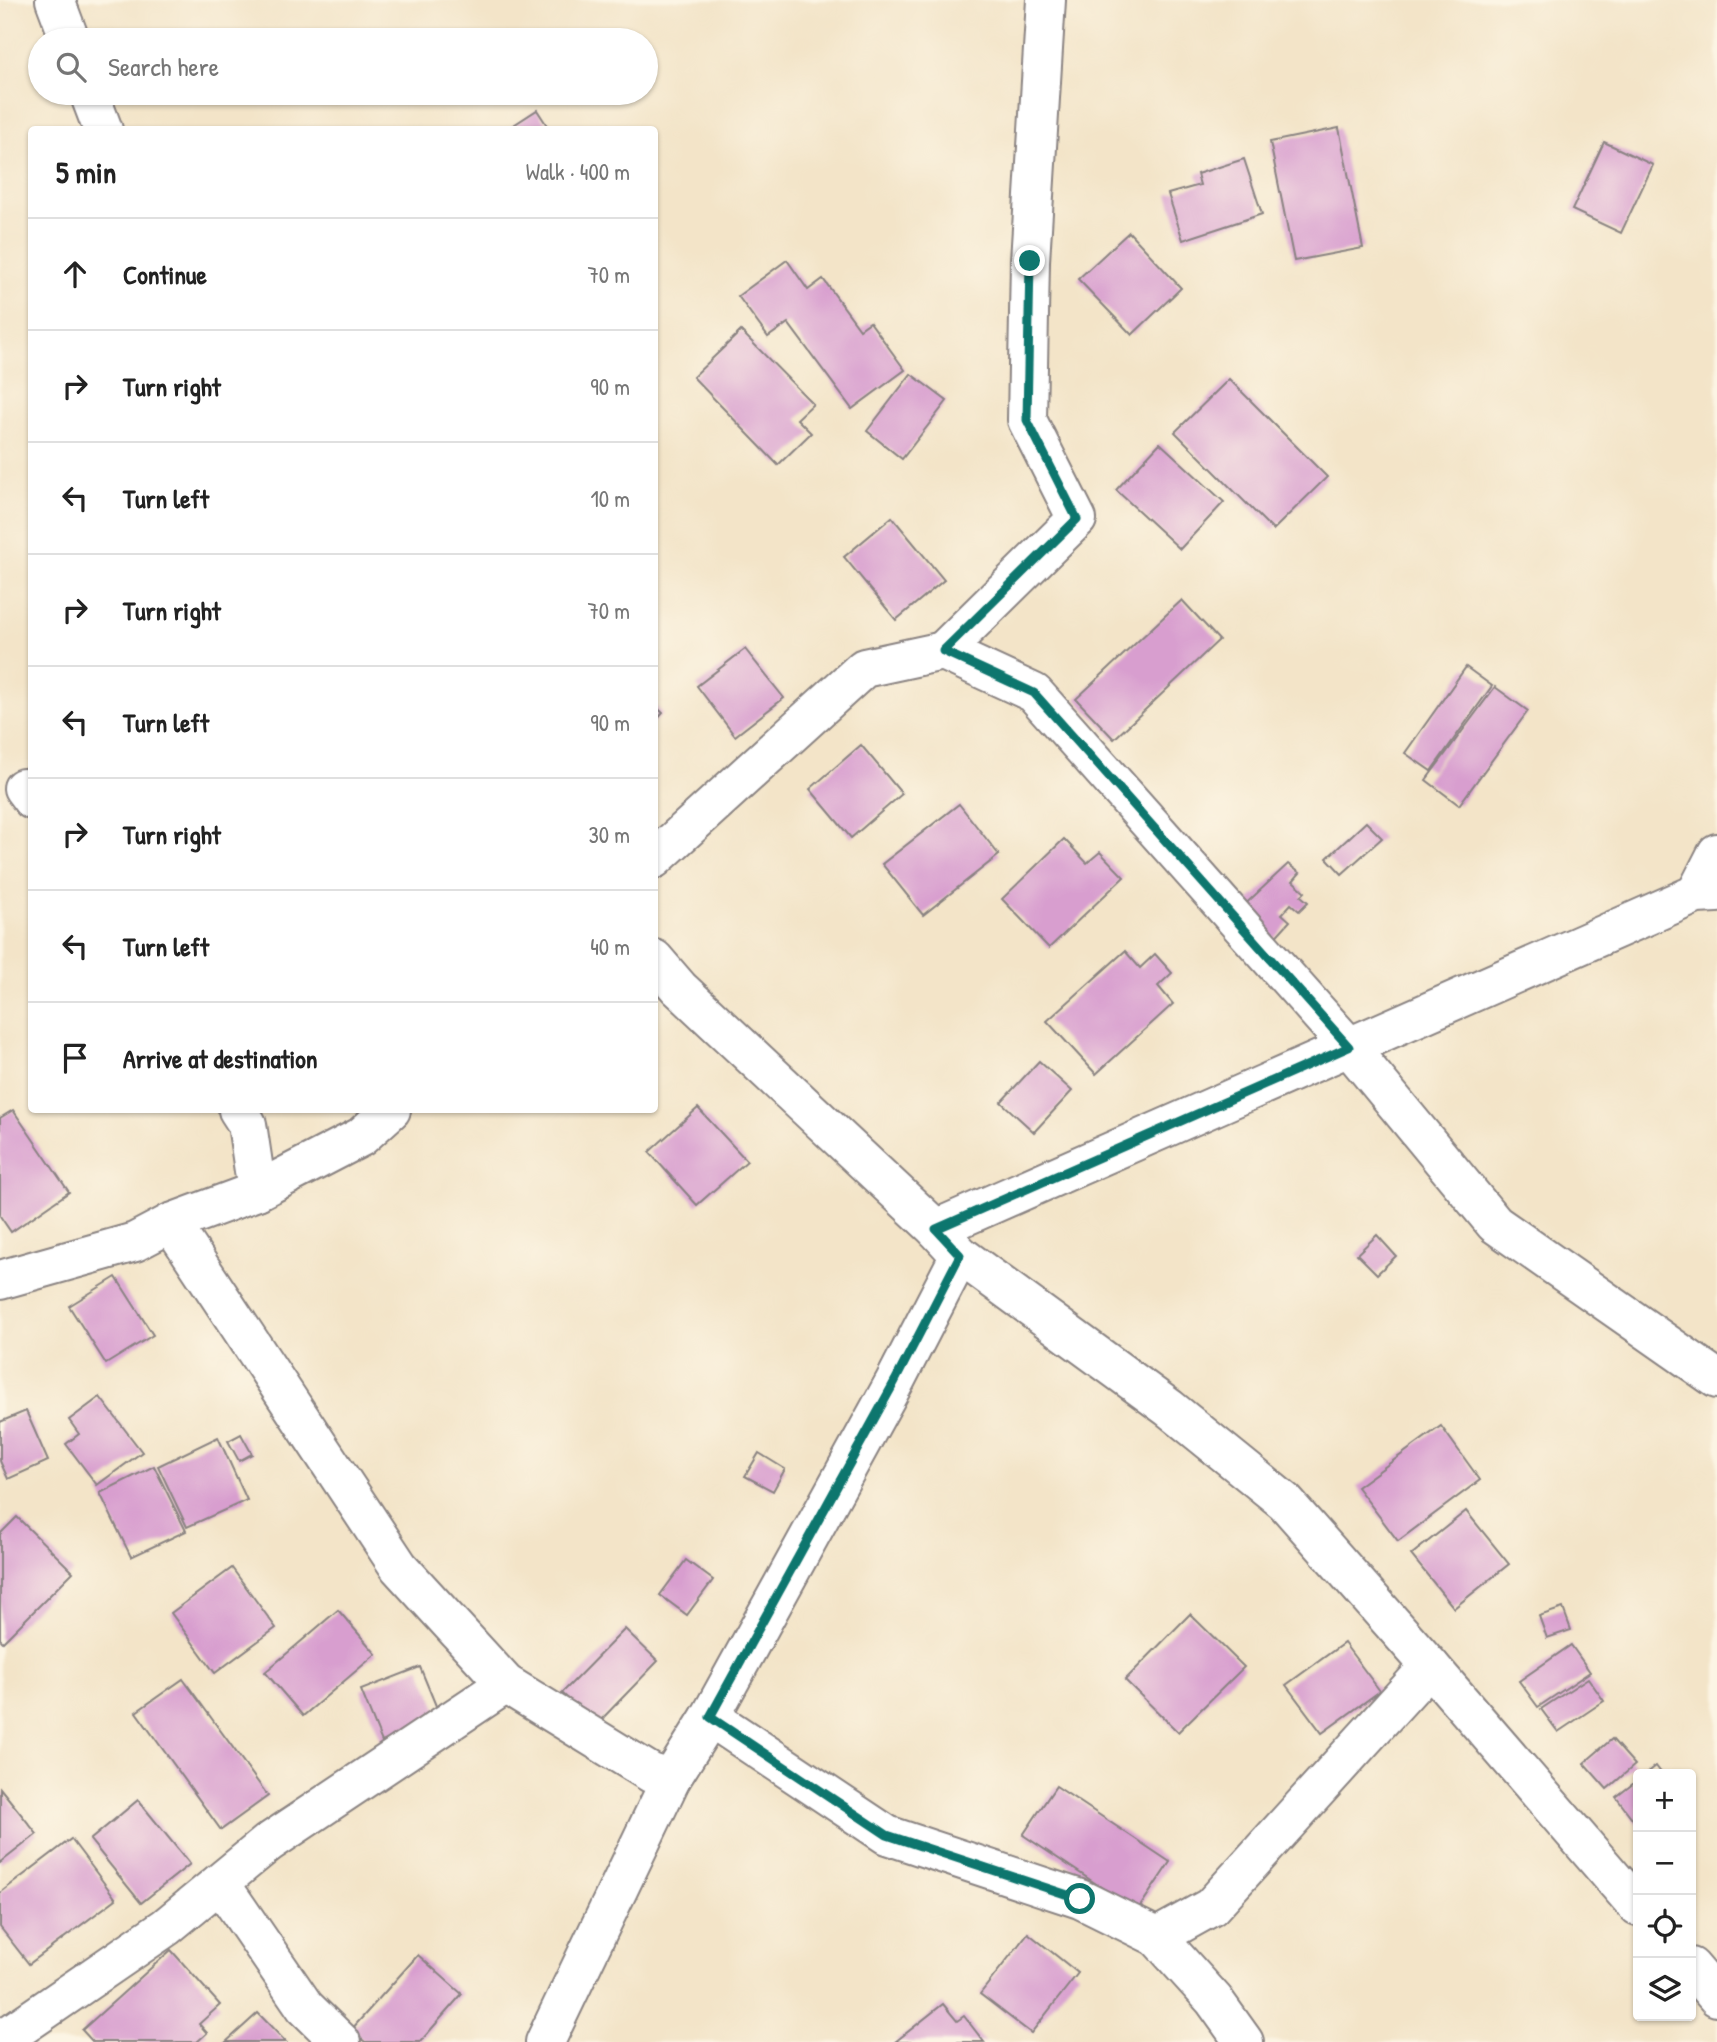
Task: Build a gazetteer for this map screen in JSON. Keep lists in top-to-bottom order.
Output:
{
  "page": {
    "search": "Search here",
    "heading": ["5 min", "Walk · 400 m"],
    "list": [
      ["Continue", "70 m"],
      ["Turn right", "90 m"],
      ["Turn left", "10 m"],
      ["Turn right", "70 m"],
      ["Turn left", "90 m"],
      ["Turn right", "30 m"],
      ["Turn left", "40 m"],
      "Arrive at destination"
    ],
    "map_buttons": ["+", "−"]
  }
}
